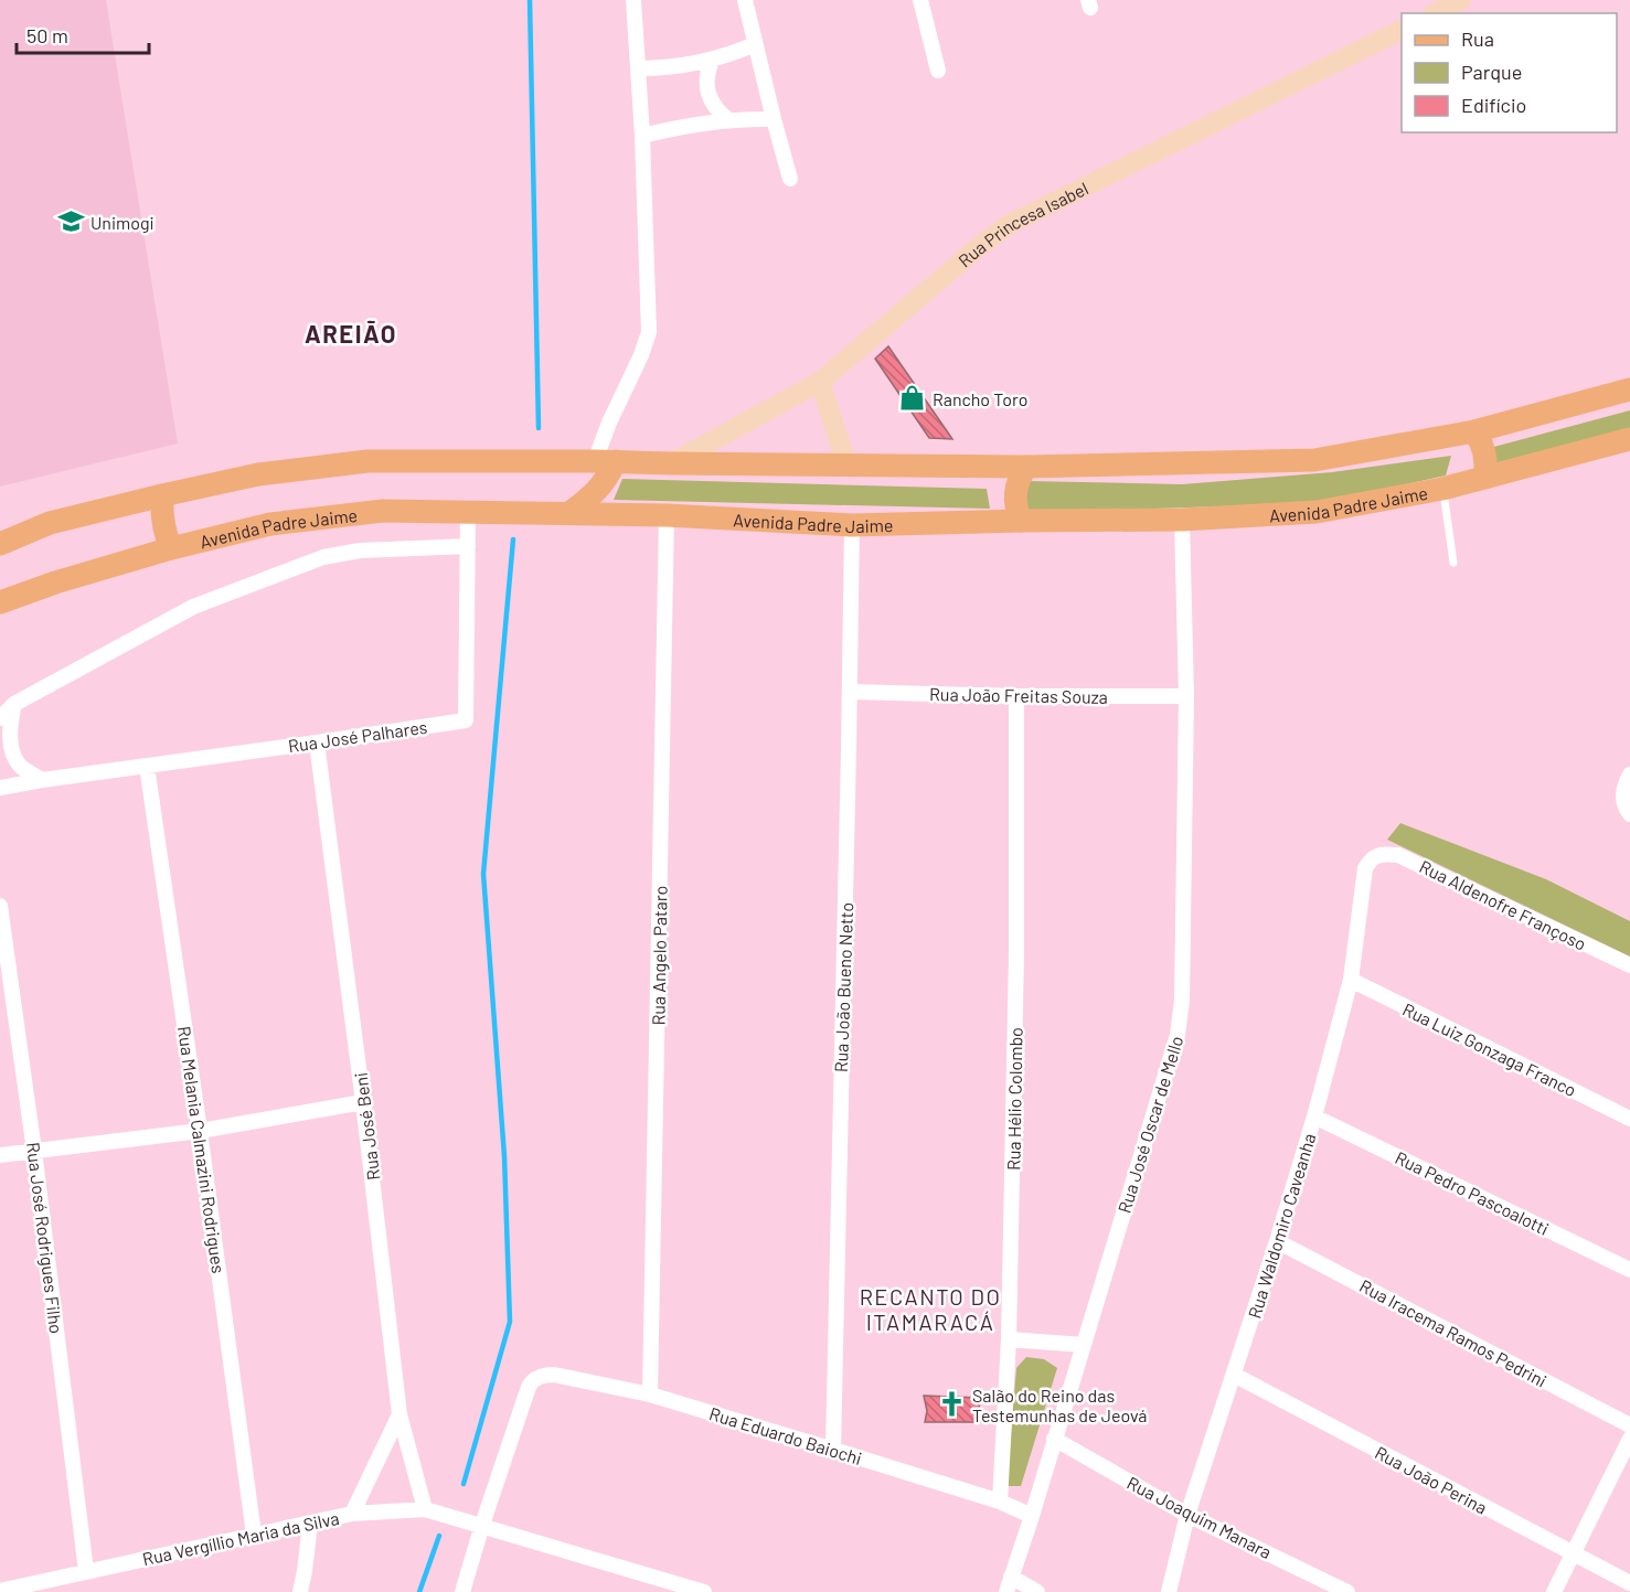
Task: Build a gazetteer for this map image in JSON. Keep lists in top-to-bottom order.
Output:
{
  "streets": {
    "main road": ["Avenida Padre Jaime"],
    "street": [
      "Rua Princesa Isabel",
      "Rua João Freitas Souza",
      "Rua José Palhares",
      "Rua Aldenofre Françoso",
      "Rua Angelo Pataro",
      "Rua João Bueno Netto",
      "Rua Luiz Gonzaga Franco",
      "Rua Hélio Colombo",
      "Rua José Oscar de Mello",
      "Rua José Beni",
      "Rua Melania Calmazini Rodrigues",
      "Rua Pedro Pascoalotti",
      "Rua Waldomiro Caveanha",
      "Rua José Rodrigues Filho",
      "Rua Iracema Ramos Pedrini",
      "Rua Eduardo Baiochi",
      "Rua João Perina",
      "Rua Joaquim Manara",
      "Rua Vergíllio Maria da Silva"
    ]
  },
  "crossings": [
    ["Avenida Padre Jaime", "Rua José Palhares"],
    ["Avenida Padre Jaime", "Rua Angelo Pataro"],
    ["Avenida Padre Jaime", "Rua João Bueno Netto"],
    ["Avenida Padre Jaime", "Rua José Oscar de Mello"],
    ["Rua João Freitas Souza", "Rua João Bueno Netto"],
    ["Rua João Freitas Souza", "Rua Hélio Colombo"],
    ["Rua João Freitas Souza", "Rua José Oscar de Mello"],
    ["Rua José Palhares", "Rua José Beni"],
    ["Rua José Palhares", "Rua Melania Calmazini Rodrigues"],
    ["Rua Aldenofre Françoso", "Rua Waldomiro Caveanha"],
    ["Rua Angelo Pataro", "Rua Eduardo Baiochi"],
    ["Rua João Bueno Netto", "Rua Eduardo Baiochi"],
    ["Rua Luiz Gonzaga Franco", "Rua Waldomiro Caveanha"],
    ["Rua Hélio Colombo", "Rua Eduardo Baiochi"],
    ["Rua José Oscar de Mello", "Rua Eduardo Baiochi"],
    ["Rua José Oscar de Mello", "Rua Joaquim Manara"],
    ["Rua José Beni", "Rua Vergíllio Maria da Silva"],
    ["Rua Melania Calmazini Rodrigues", "Rua Vergíllio Maria da Silva"],
    ["Rua Pedro Pascoalotti", "Rua Waldomiro Caveanha"],
    ["Rua Waldomiro Caveanha", "Rua Iracema Ramos Pedrini"],
    ["Rua Waldomiro Caveanha", "Rua João Perina"],
    ["Rua Waldomiro Caveanha", "Rua Joaquim Manara"],
    ["Rua José Rodrigues Filho", "Rua Vergíllio Maria da Silva"],
    ["Rua Eduardo Baiochi", "Rua Vergíllio Maria da Silva"]
  ],
  "districts": ["AREIÃO", "RECANTO DO ITAMARACÁ"],
  "places": {
    "school or university": ["Unimogi"],
    "shop": ["Rancho Toro"],
    "church": ["Salão do Reino das Testemunhas de Jeová"]
  },
  "legend": ["Rua", "Parque", "Edifício"],
  "scale_bar": "50 m"
}
